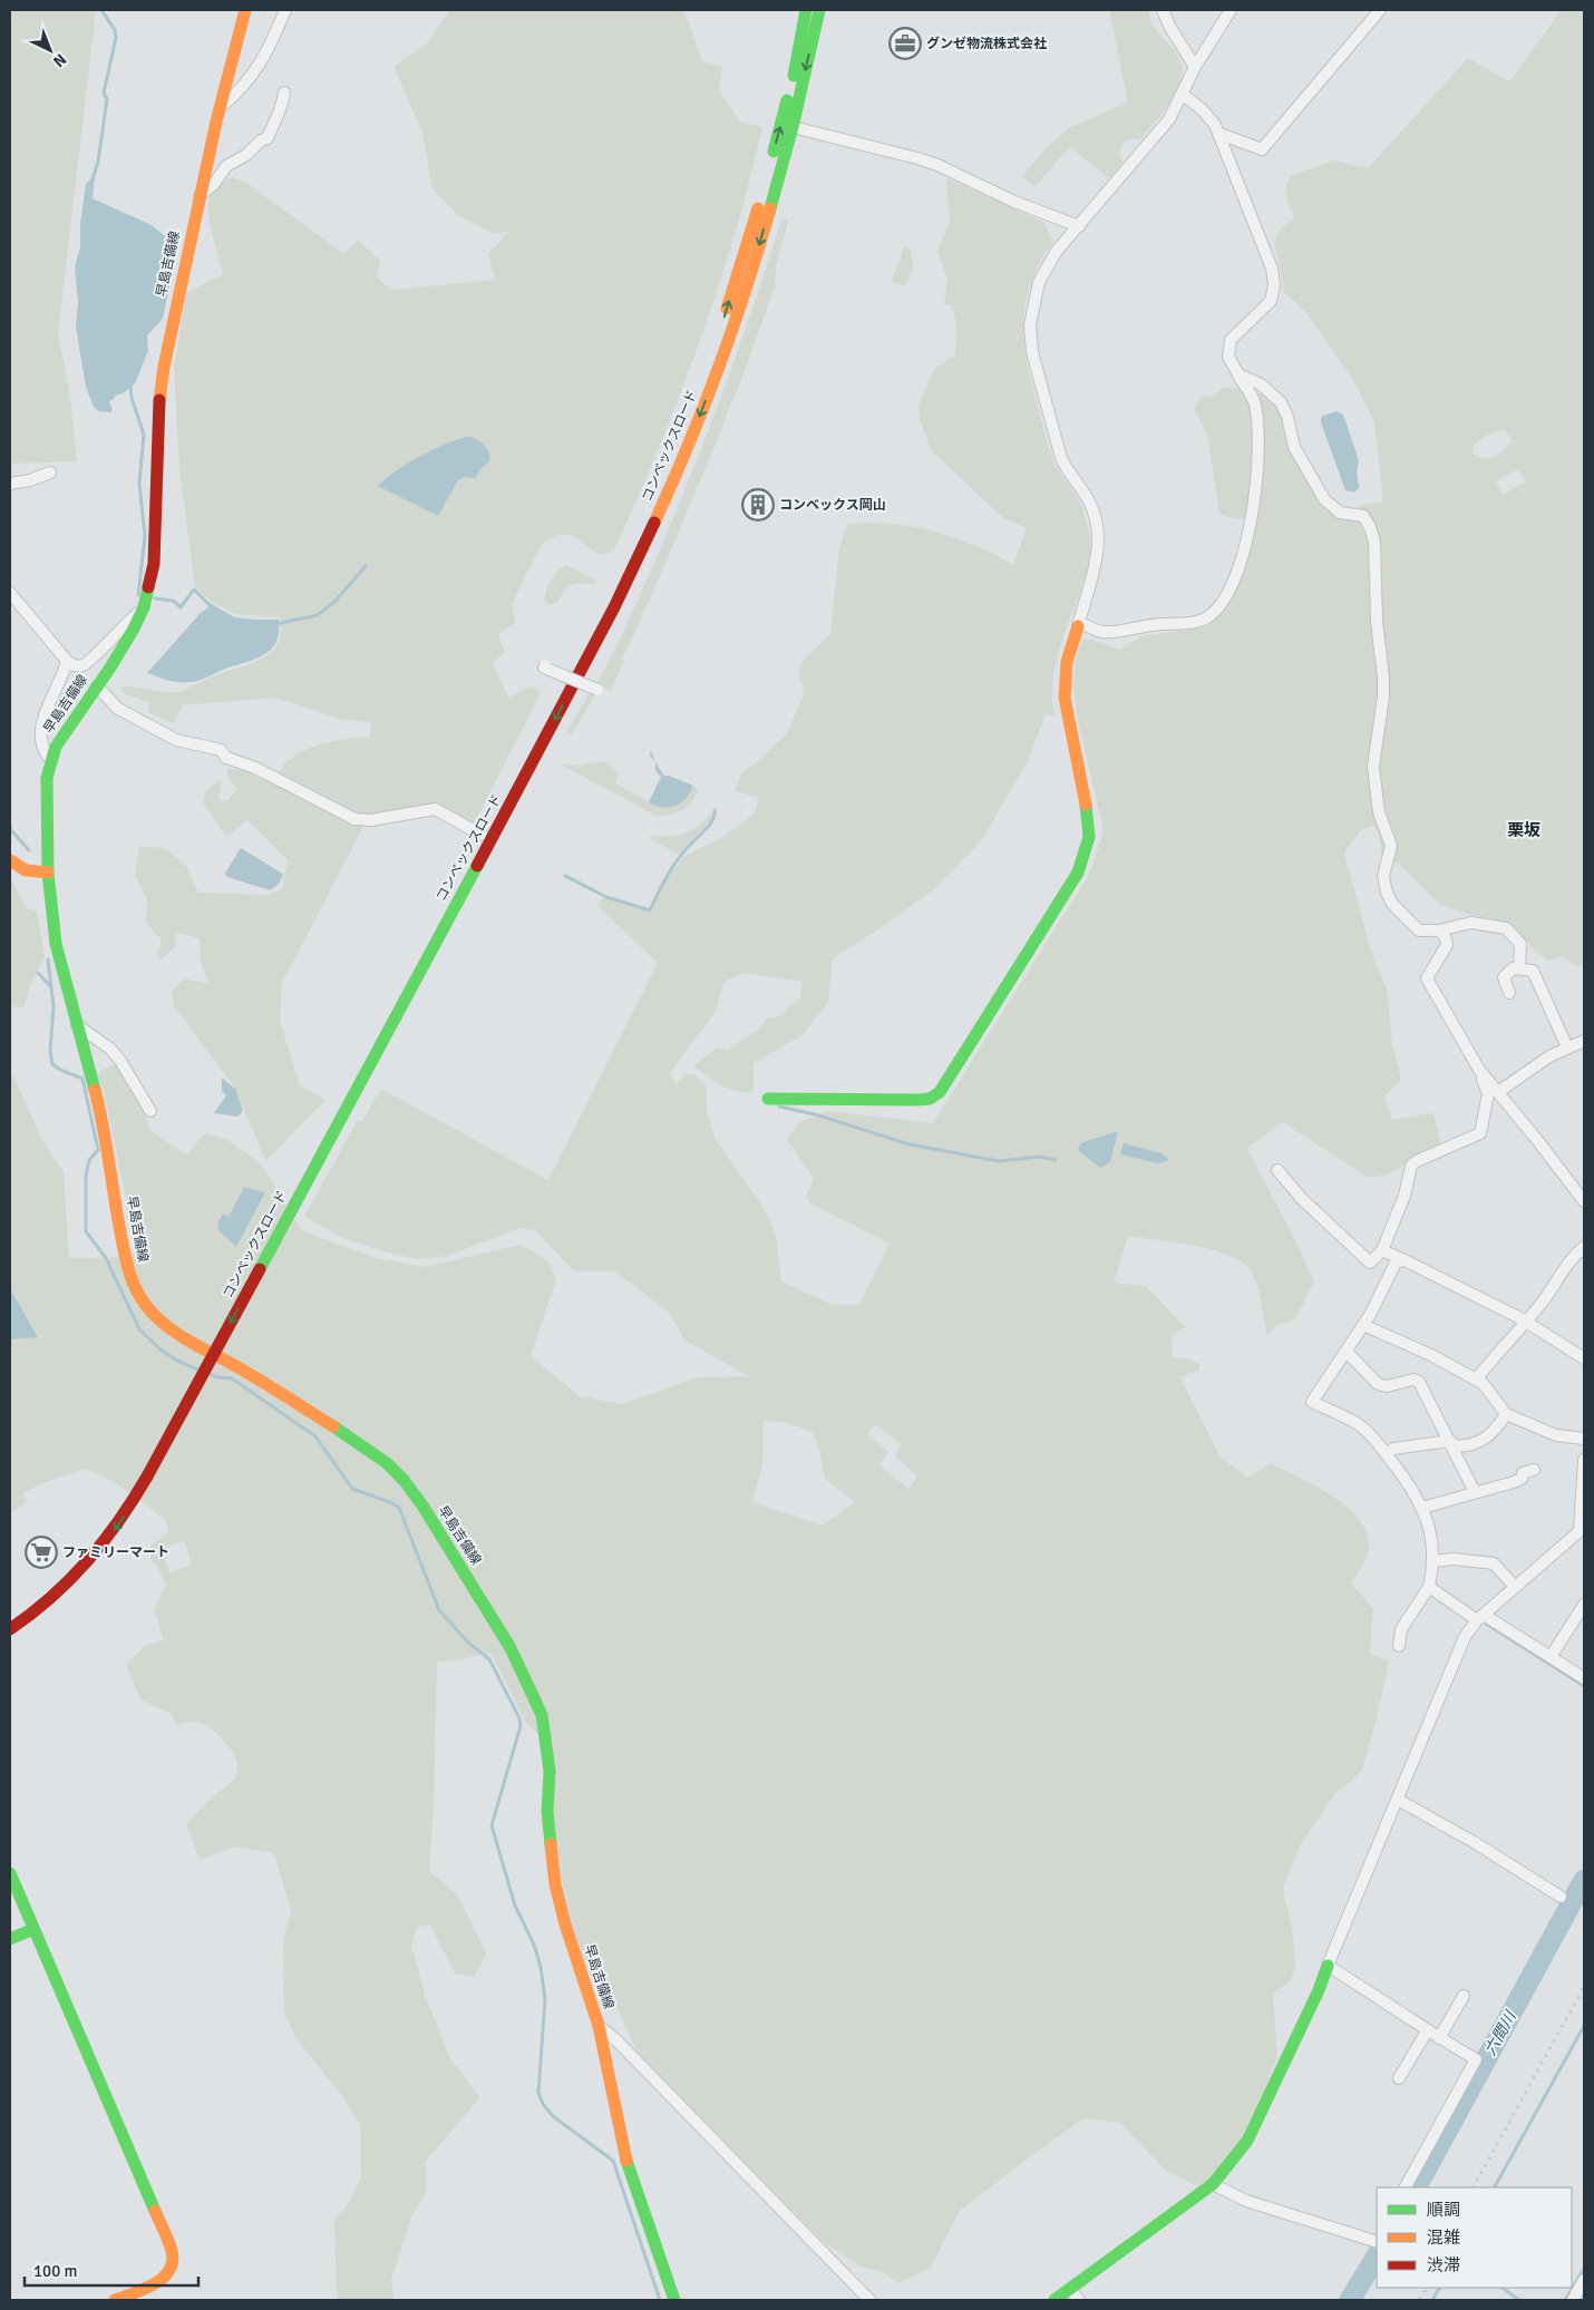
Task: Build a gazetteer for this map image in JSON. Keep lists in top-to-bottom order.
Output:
{
  "streets": {
    "street": ["早島吉備線", "コンベックスロード"]
  },
  "districts": ["栗坂"],
  "water": ["六間川"],
  "places": {
    "office": ["グンゼ物流株式会社"],
    "building": ["コンベックス岡山"],
    "supermarket": ["ファミリーマート"]
  },
  "legend": ["順調", "混雑", "渋滞"],
  "scale_bar": "100 m",
  "north": "bottom right"
}
